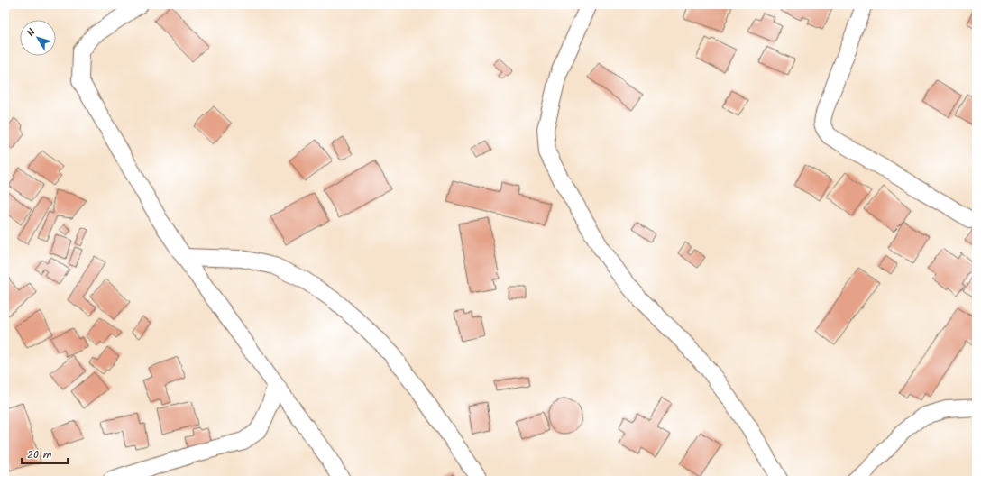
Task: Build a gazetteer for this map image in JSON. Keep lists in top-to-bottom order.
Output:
{
  "scale_bar": "20 m",
  "north": "top left"
}
